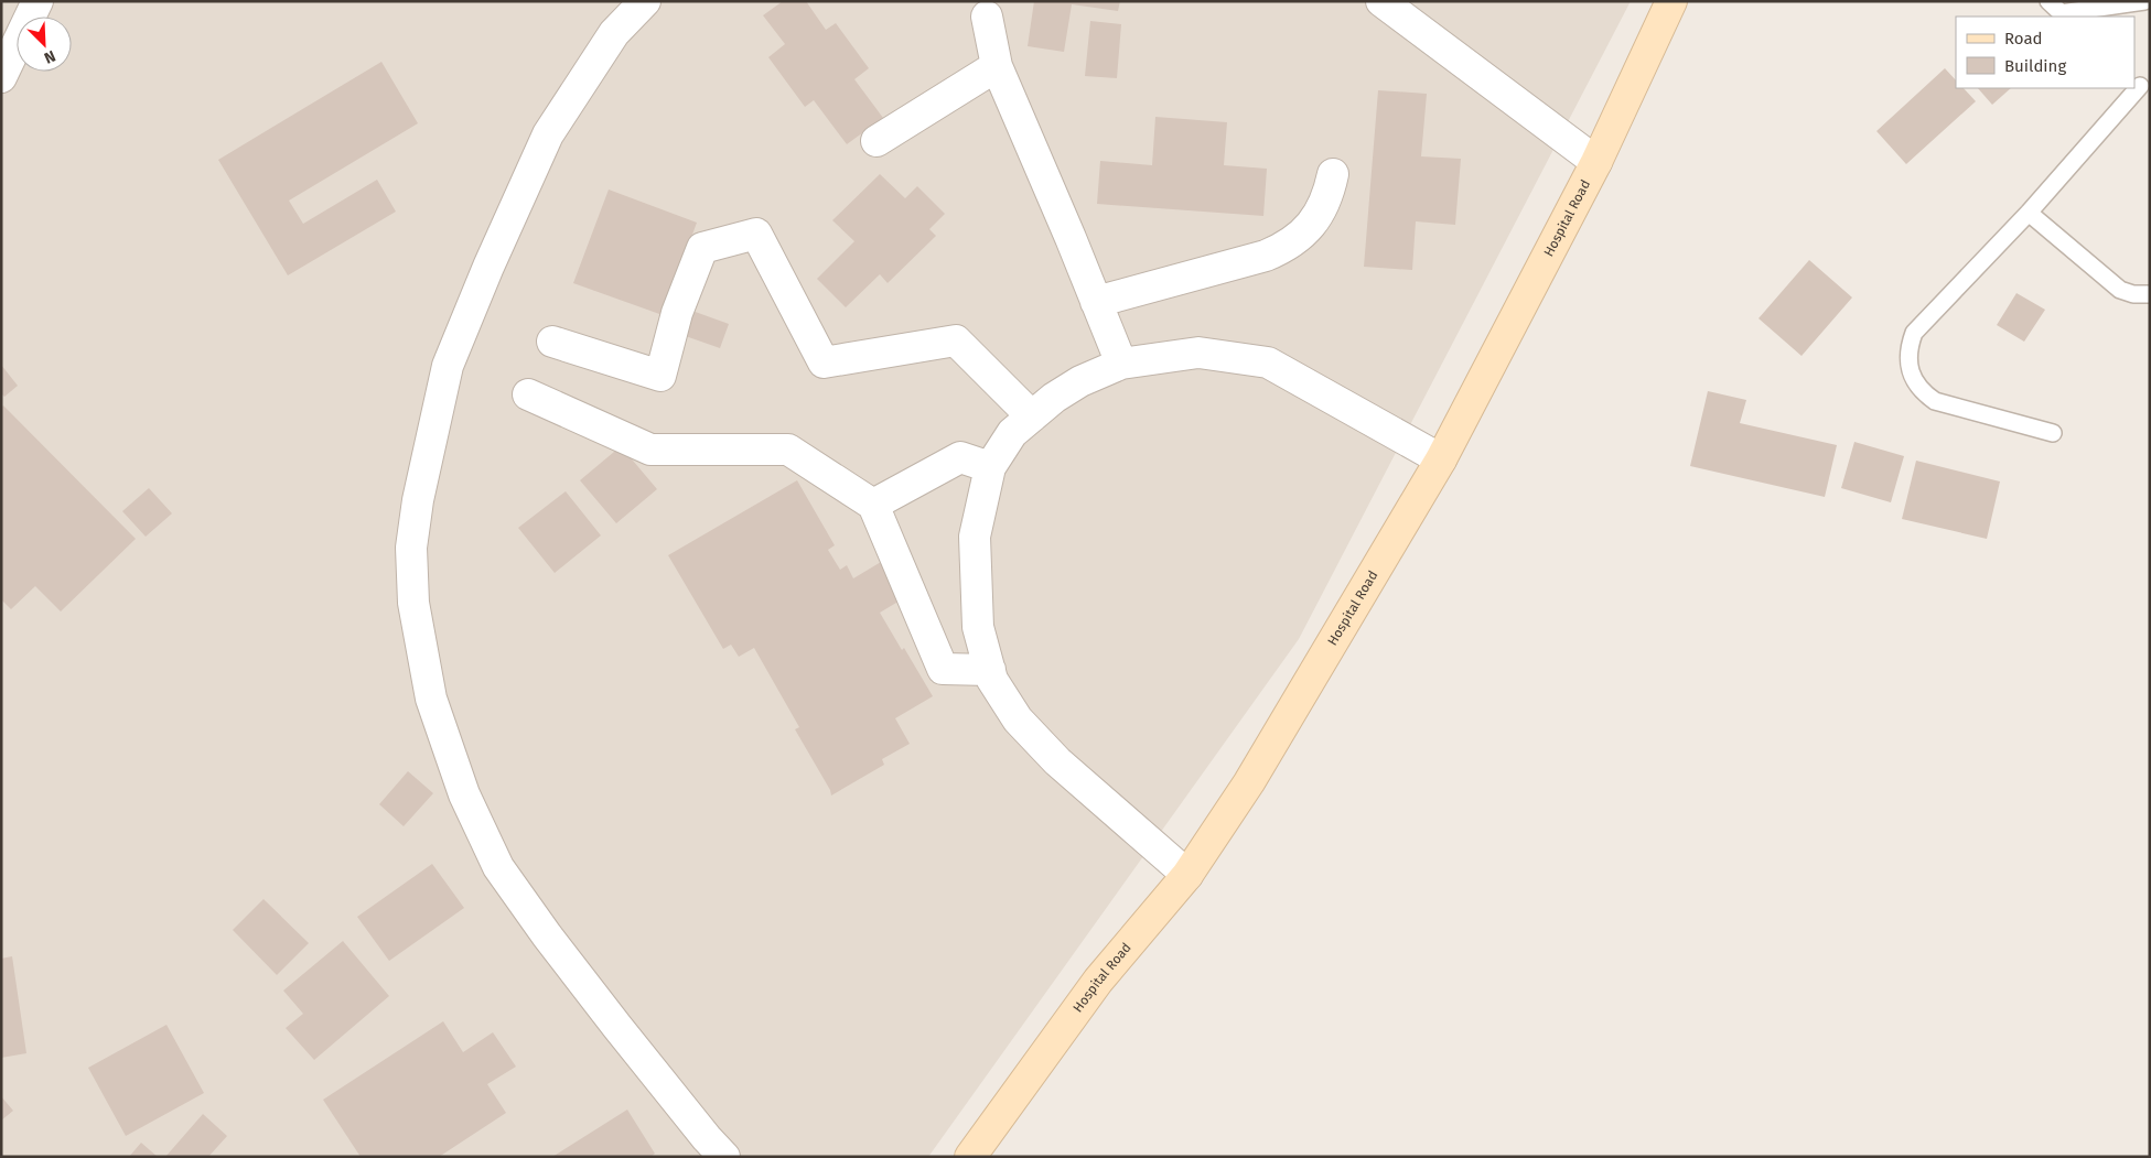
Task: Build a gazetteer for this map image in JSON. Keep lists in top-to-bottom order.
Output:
{
  "streets": {
    "street": ["Hospital Road"]
  },
  "legend": ["Road", "Building"],
  "north": "bottom right"
}
